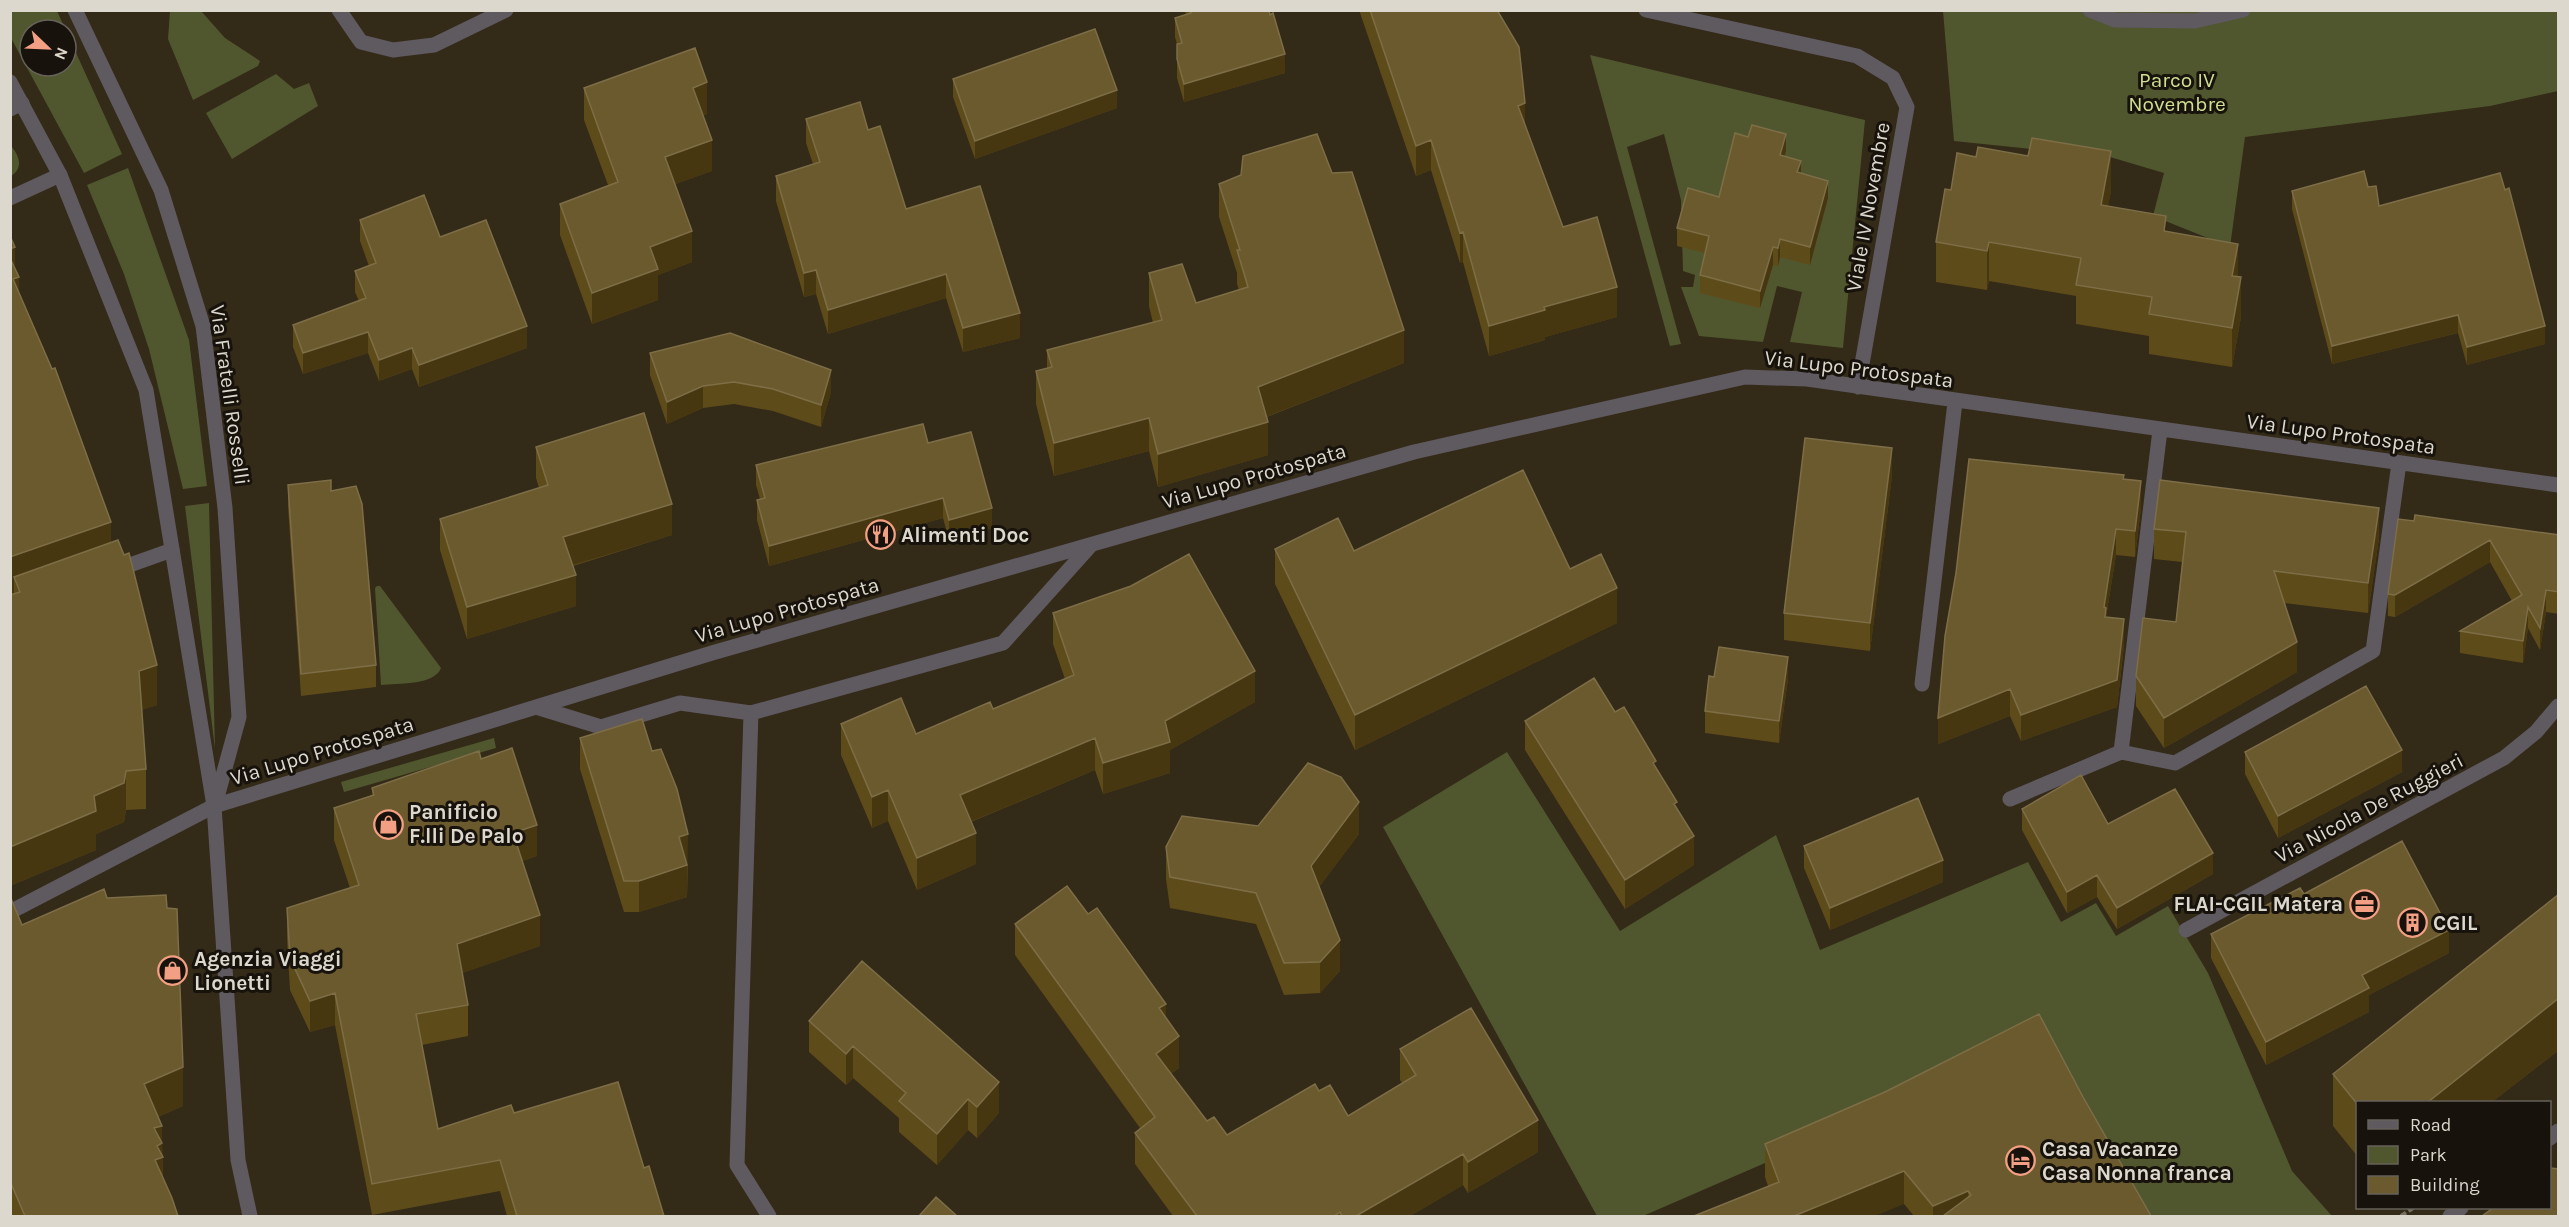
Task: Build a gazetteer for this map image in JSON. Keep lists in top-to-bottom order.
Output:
{
  "streets": {
    "street": [
      "Viale IV Novembre",
      "Via Lupo Protospata",
      "Via Fratelli Rosselli",
      "Via Nicola De Ruggieri"
    ]
  },
  "crossings": [
    ["Viale IV Novembre", "Via Lupo Protospata"],
    ["Via Lupo Protospata", "Via Fratelli Rosselli"]
  ],
  "parks": ["Parco IV Novembre"],
  "places": {
    "restaurant": ["Alimenti Doc"],
    "shop": ["Panificio F.lli De Palo", "Agenzia Viaggi Lionetti"],
    "office": ["FLAI-CGIL Matera"],
    "building": ["CGIL"],
    "hotel": ["Casa Vacanze Casa Nonna franca"]
  },
  "legend": ["Road", "Park", "Building"],
  "north": "bottom right"
}
